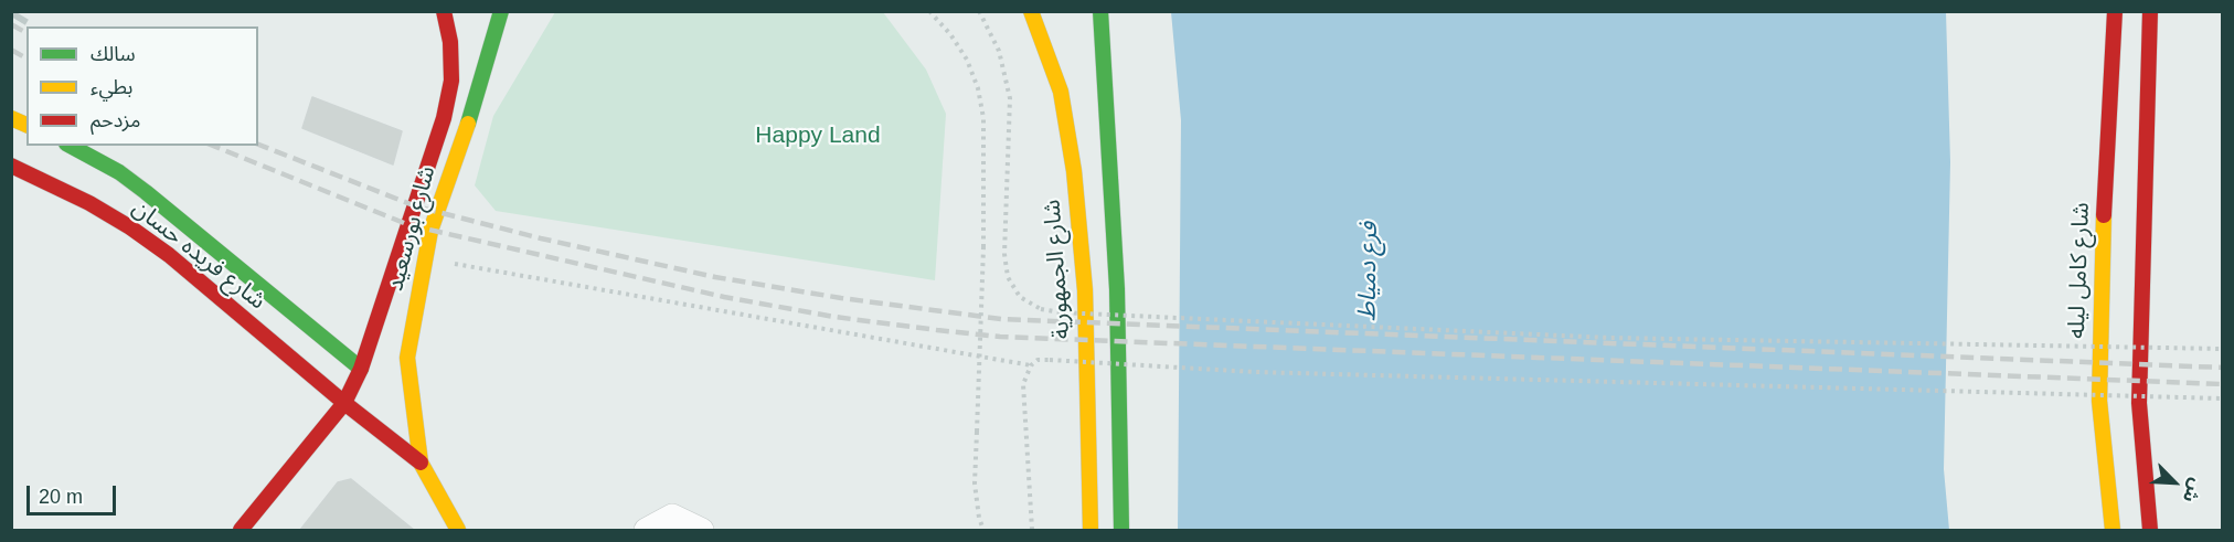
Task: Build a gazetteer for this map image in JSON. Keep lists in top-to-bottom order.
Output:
{
  "streets": {
    "main road": [
      "شارع بورسعيد",
      "شارع فريده حسان",
      "شارع الجمهورية",
      "شارع كامل ليله"
    ]
  },
  "crossings": [
    ["شارع بورسعيد", "شارع فريده حسان"]
  ],
  "water": ["فرع دمياط"],
  "parks": ["Happy Land"],
  "legend": ["سالك", "بطيء", "مزدحم"],
  "scale_bar": "20 m",
  "north": "bottom right"
}
